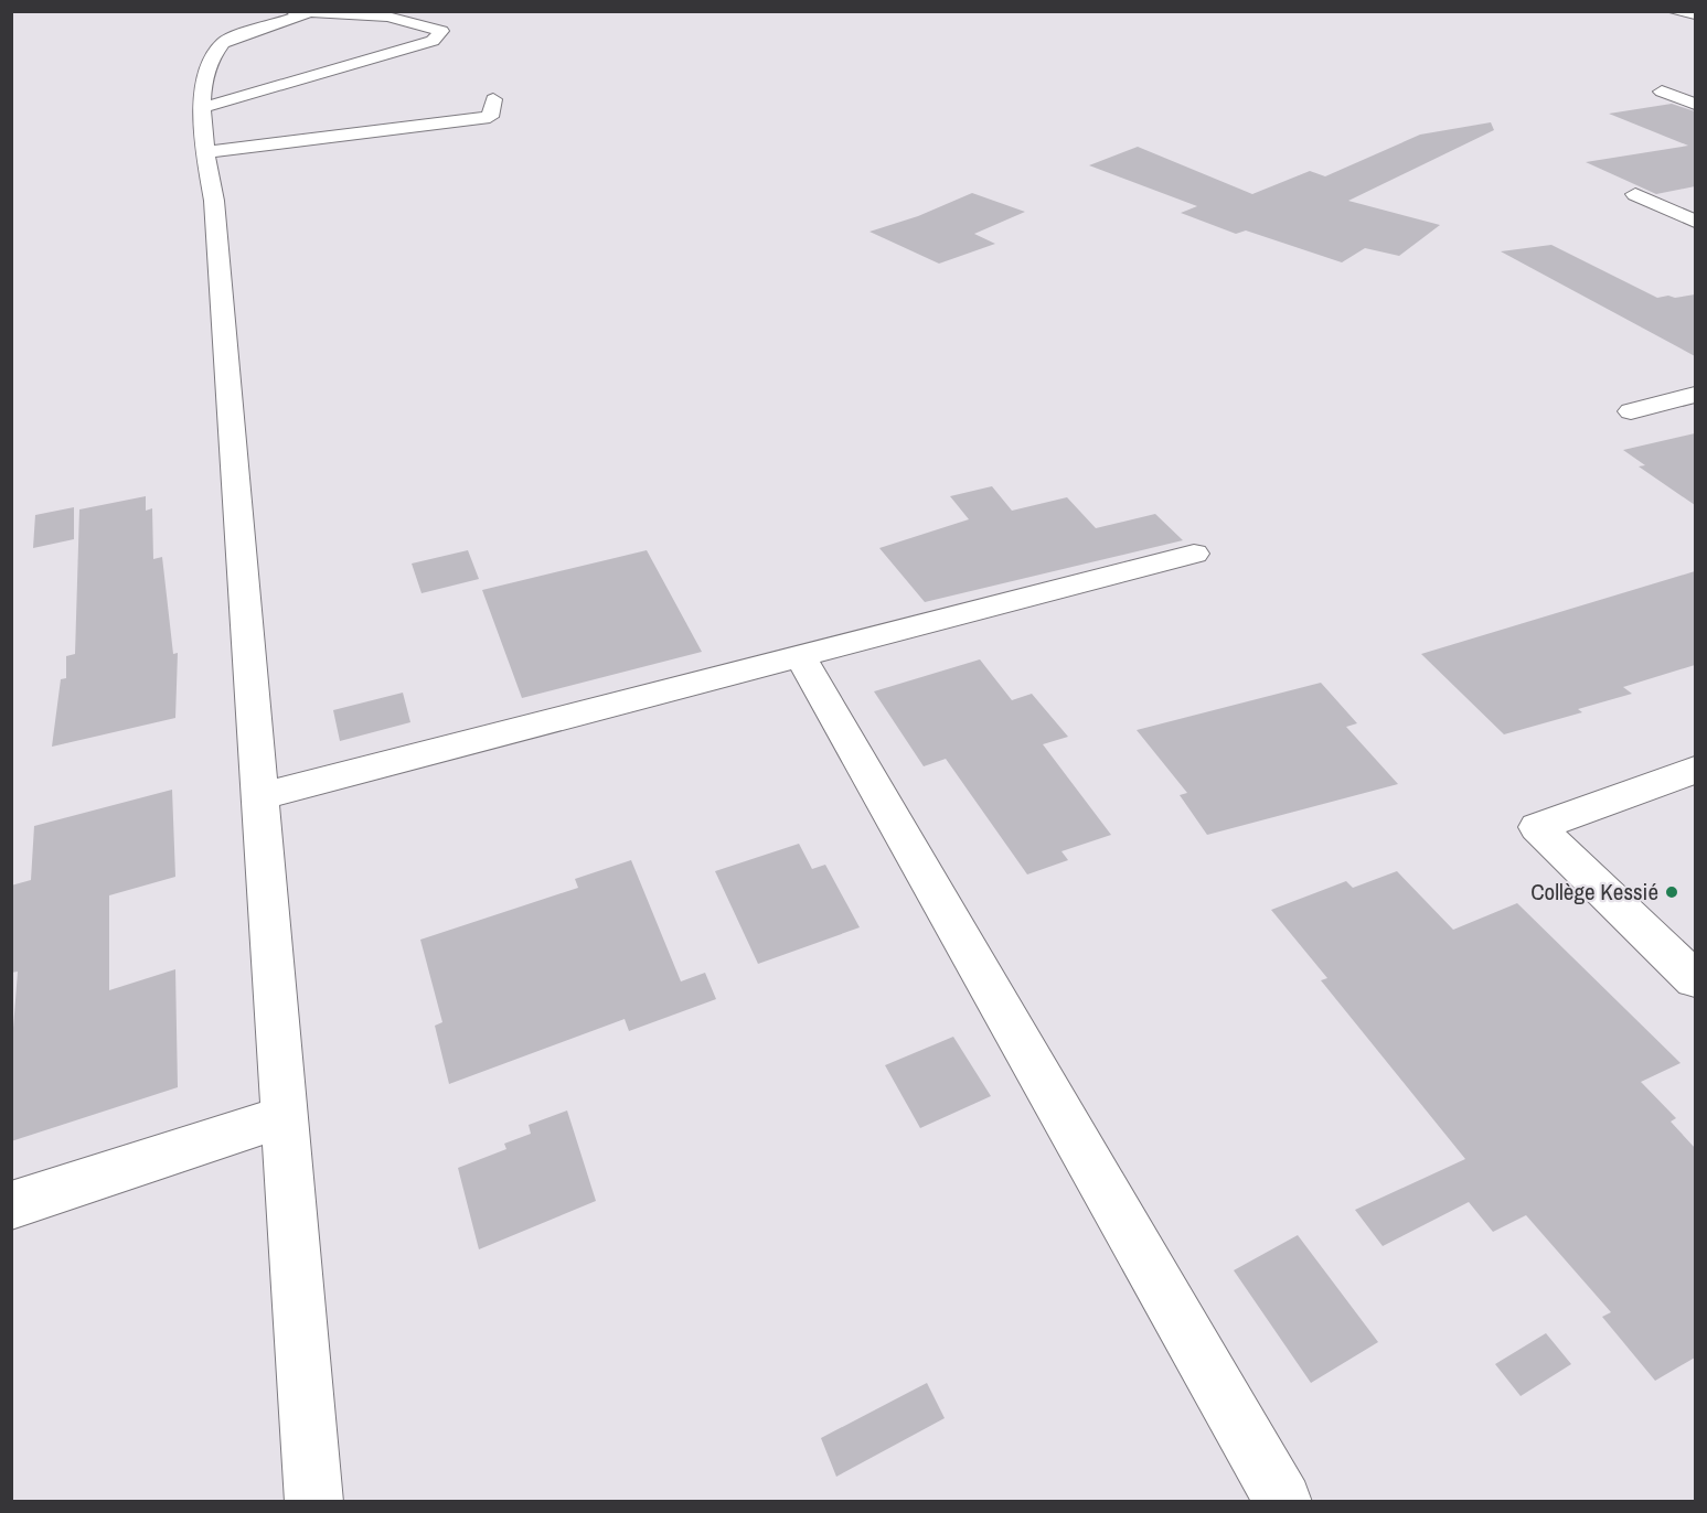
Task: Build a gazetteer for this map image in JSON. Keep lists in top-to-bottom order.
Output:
{
  "places": ["Collège Kessié"]
}
